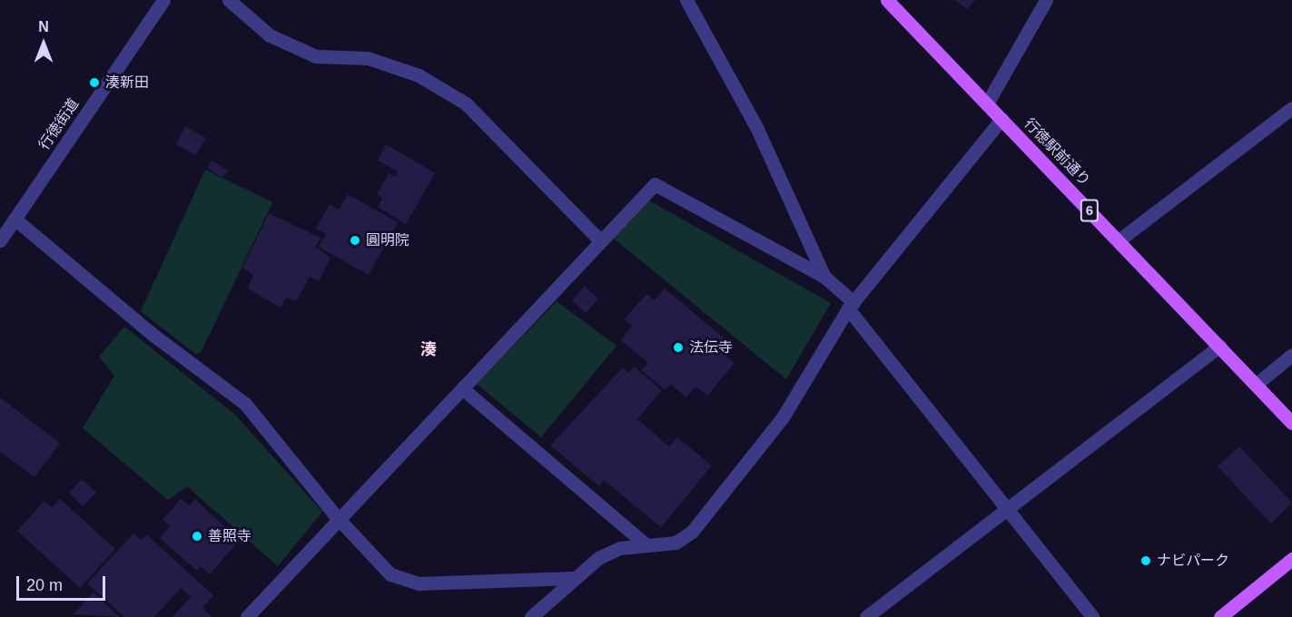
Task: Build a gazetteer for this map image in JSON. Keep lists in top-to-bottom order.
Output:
{
  "streets": {
    "main road": ["行徳駅前通り", "6"],
    "street": ["行徳街道"]
  },
  "districts": ["湊"],
  "places": [
    "湊新田",
    "圓明院",
    "法伝寺",
    "善照寺",
    "ナビパーク"
  ],
  "scale_bar": "20 m",
  "north": "top"
}
